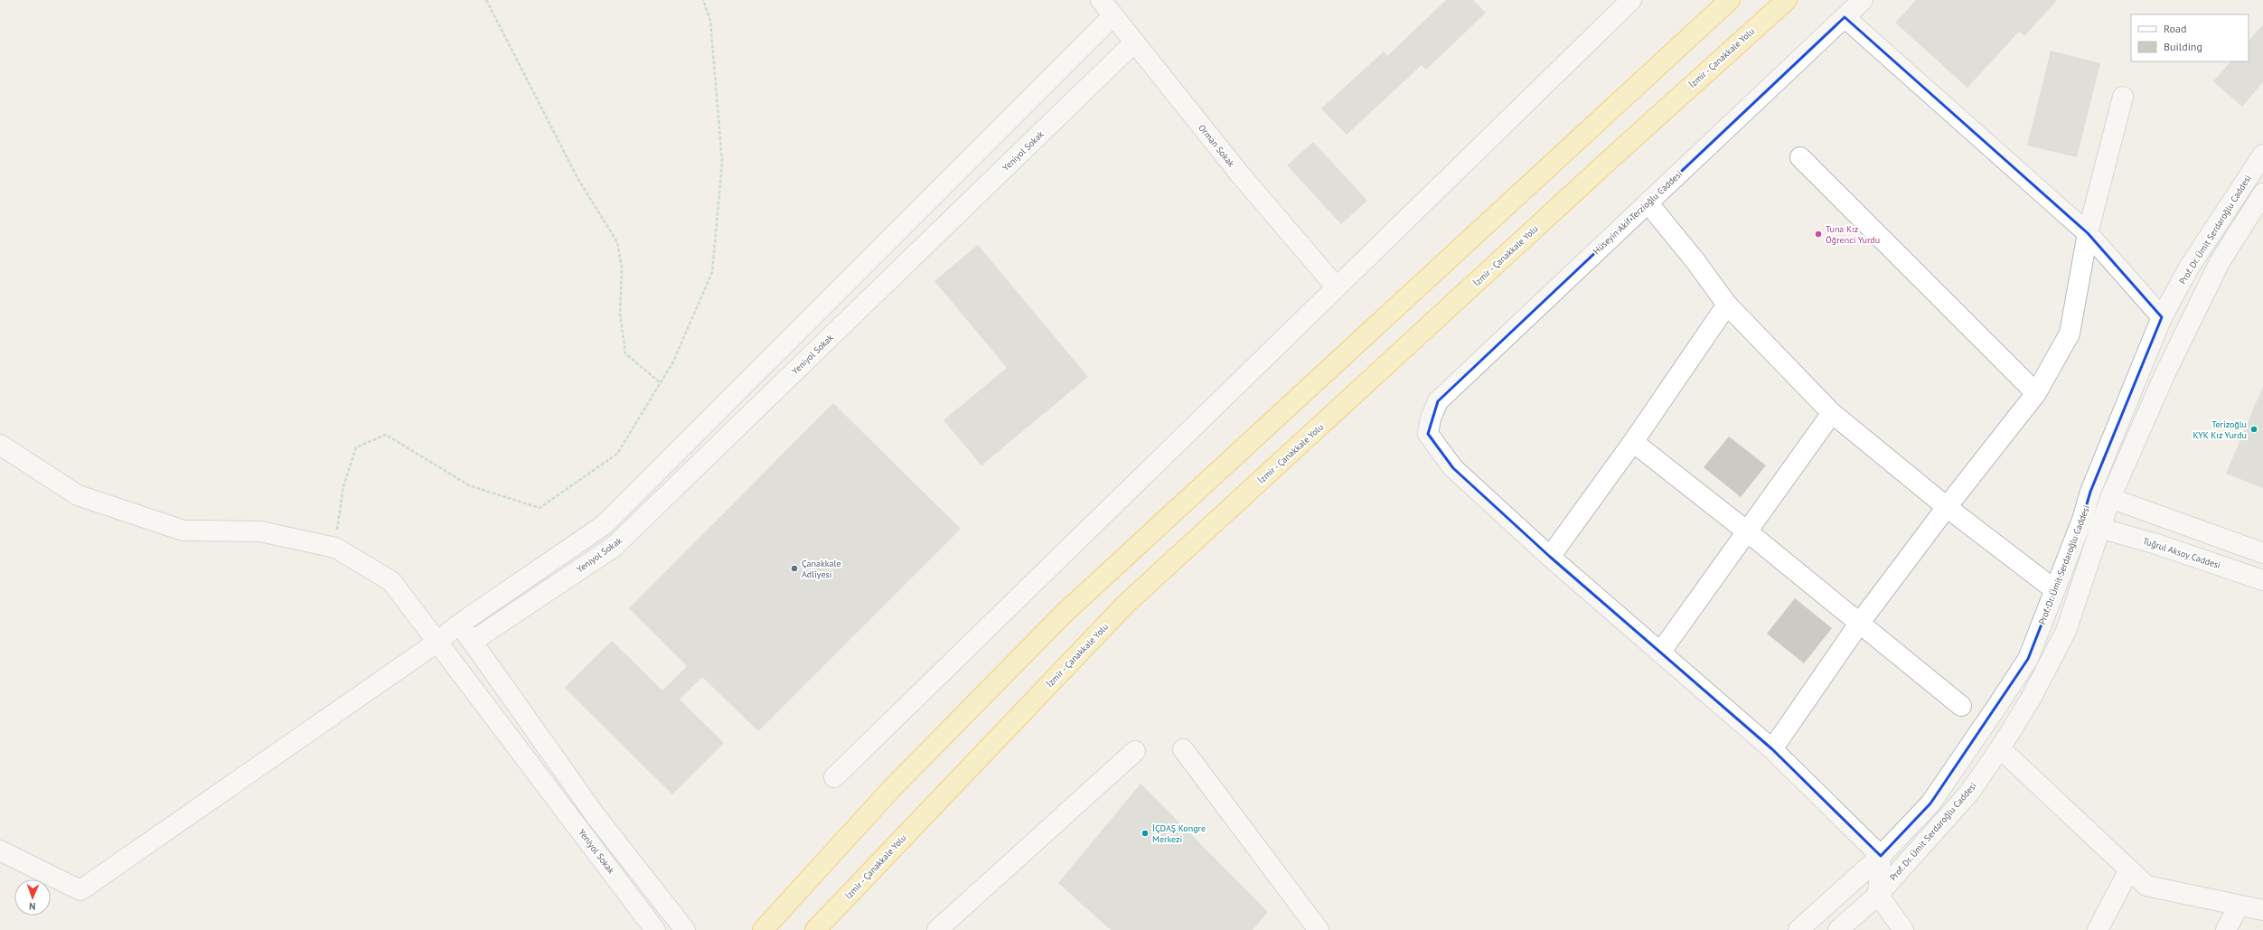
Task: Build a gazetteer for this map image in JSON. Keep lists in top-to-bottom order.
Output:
{
  "streets": {
    "highway": ["İzmir - Çanakkale Yolu"],
    "street": [
      "Orman Sokak",
      "Yeniyol Sokak",
      "Hüseyin Akif Terzioğlu Caddesi",
      "Prof. Dr. Ümit Serdaroğlu Caddesi",
      "Tuğrul Aksoy Caddesi"
    ]
  },
  "crossings": [
    ["Orman Sokak", "Yeniyol Sokak"],
    ["Prof. Dr. Ümit Serdaroğlu Caddesi", "Tuğrul Aksoy Caddesi"]
  ],
  "places": [
    "Tuna Kız Öğrenci Yurdu",
    "Terizoğlu KYK Kız Yurdu",
    "Çanakkale Adliyesi",
    "İÇDAŞ Kongre Merkezi"
  ],
  "legend": ["Road", "Building"],
  "north": "bottom"
}
